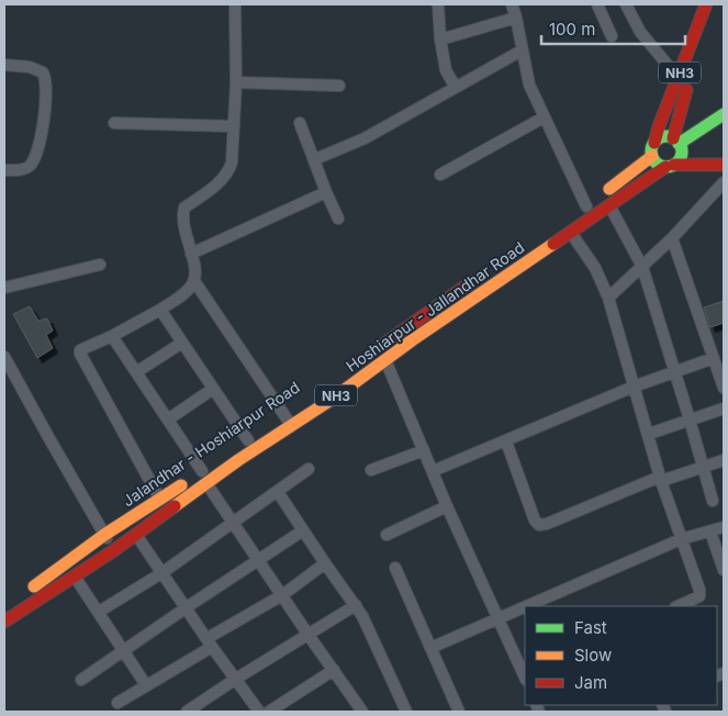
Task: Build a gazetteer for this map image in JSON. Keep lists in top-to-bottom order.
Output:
{
  "streets": {
    "main road": ["NH3", "Hoshiarpur - Jallandhar Road", "Jalandhar - Hoshiarpur Road"]
  },
  "crossings": [
    ["NH3", "Hoshiarpur - Jallandhar Road"],
    ["Hoshiarpur - Jallandhar Road", "Jalandhar - Hoshiarpur Road"]
  ],
  "legend": ["Fast", "Slow", "Jam"],
  "scale_bar": "100 m"
}
